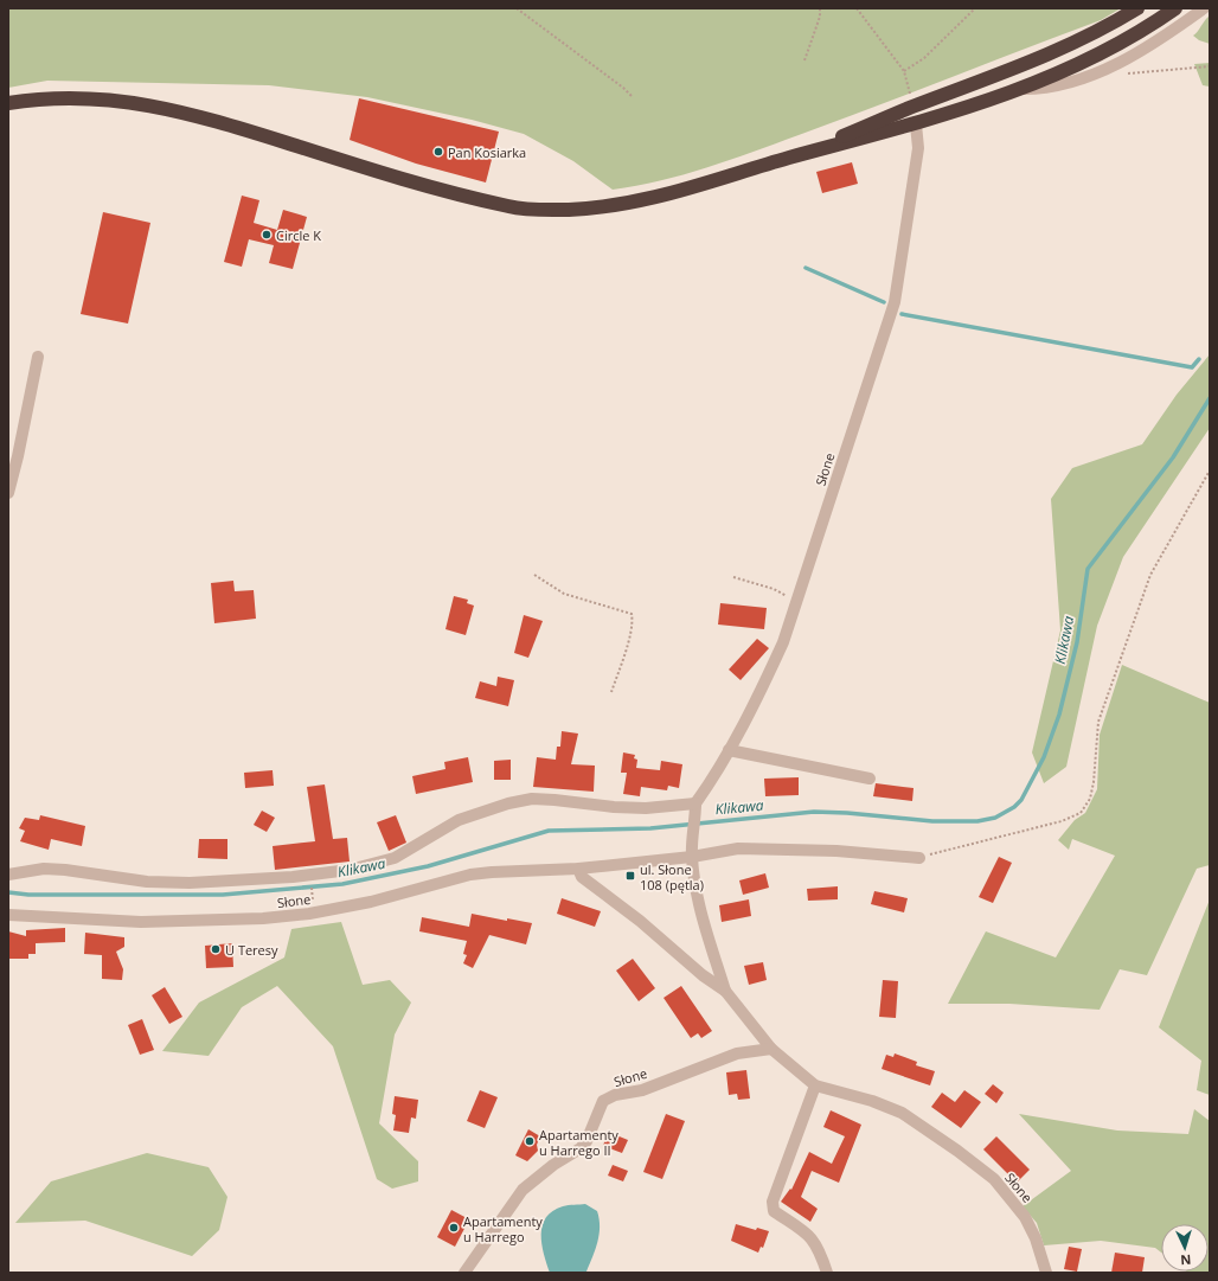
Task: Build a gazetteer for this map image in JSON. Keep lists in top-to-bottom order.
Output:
{
  "streets": {
    "street": ["Słone"]
  },
  "water": ["Klikawa"],
  "places": {
    "other": [
      "Pan Kosiarka",
      "Circle K",
      "U Teresy",
      "Apartamenty u Harrego II",
      "Apartamenty u Harrego"
    ],
    "transit": ["ul. Słone 108 (pętla)"]
  },
  "north": "bottom"
}
